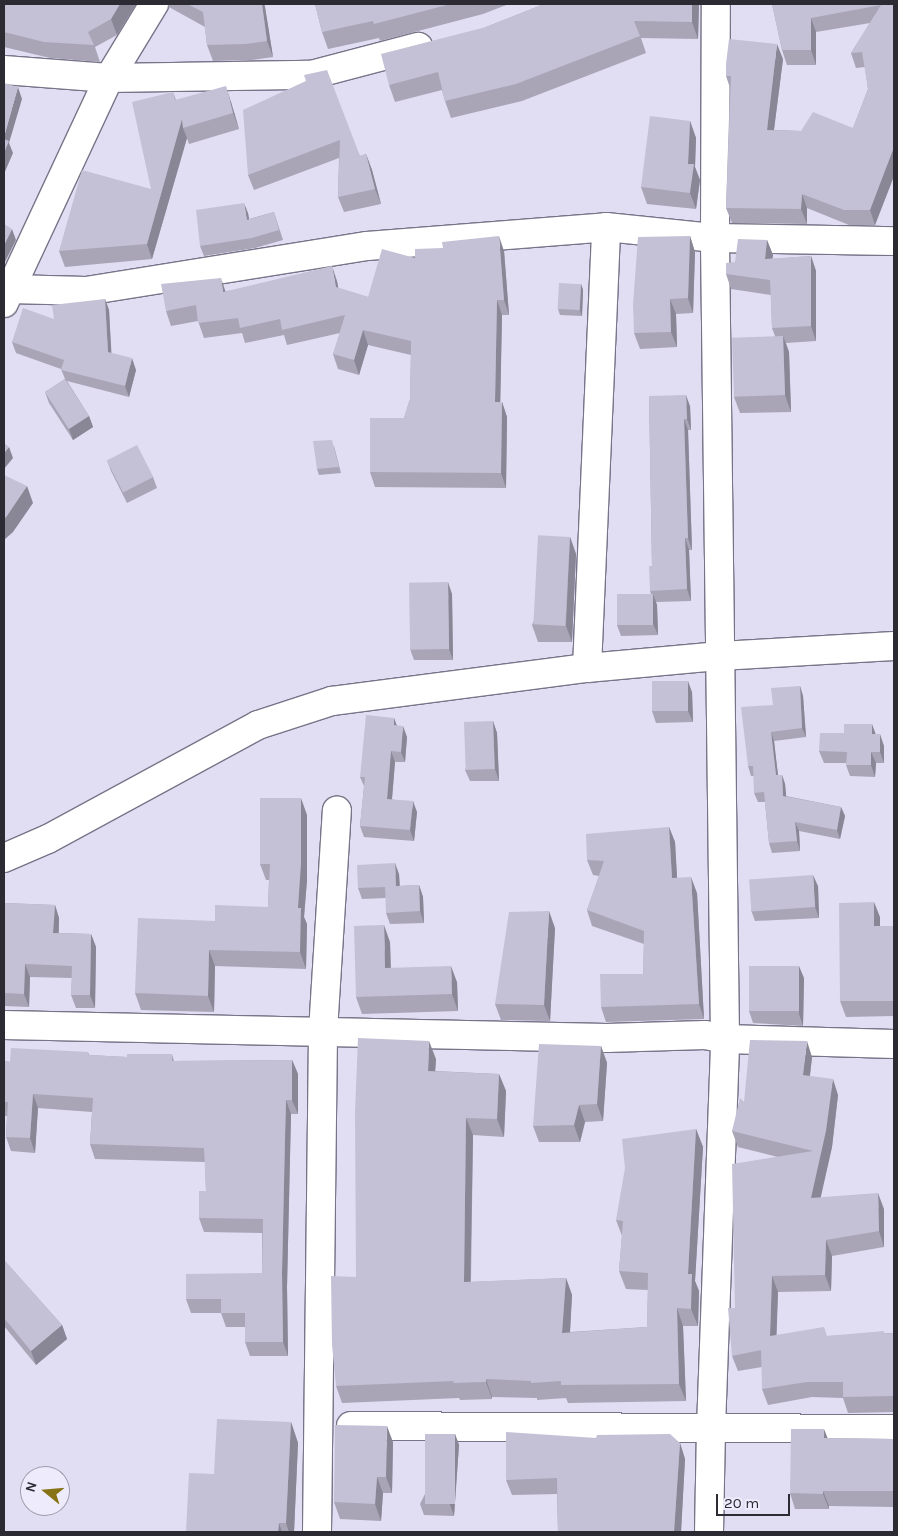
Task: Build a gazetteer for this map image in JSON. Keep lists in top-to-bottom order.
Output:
{
  "scale_bar": "20 m",
  "north": "left"
}
